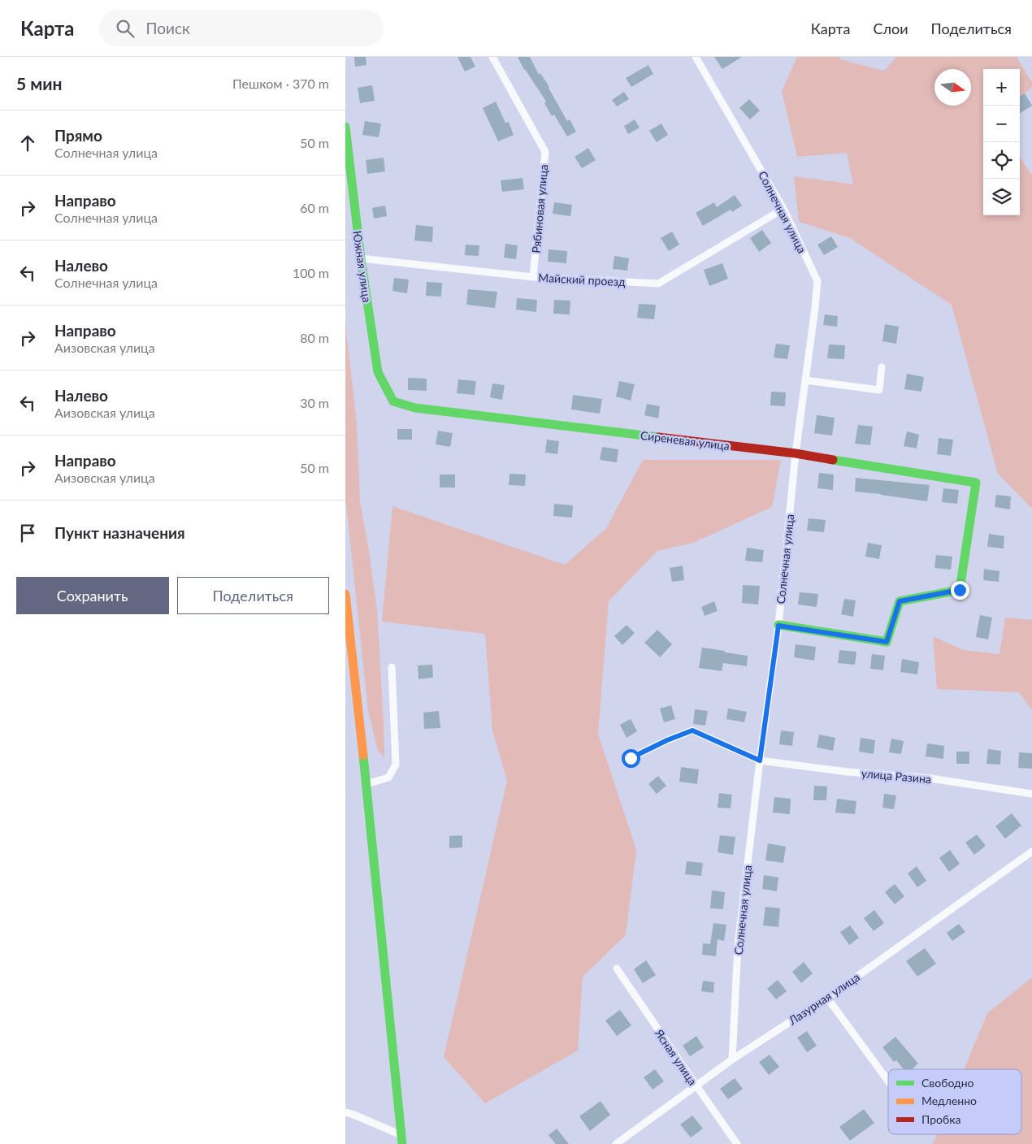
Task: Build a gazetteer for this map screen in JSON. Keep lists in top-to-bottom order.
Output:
{
  "streets": {
    "street": [
      "Рябиновая улица",
      "Солнечная улица",
      "Южная улица",
      "Майский проезд",
      "Сиреневая улица",
      "улица Разина",
      "Лазурная улица",
      "Ясная улица"
    ]
  },
  "crossings": [
    ["Рябиновая улица", "Майский проезд"],
    ["Солнечная улица", "Майский проезд"],
    ["Солнечная улица", "Сиреневая улица"],
    ["Солнечная улица", "улица Разина"],
    ["Солнечная улица", "Лазурная улица"],
    ["Южная улица", "Майский проезд"],
    ["Южная улица", "Сиреневая улица"],
    ["Лазурная улица", "Ясная улица"]
  ],
  "legend": ["Свободно", "Медленно", "Пробка"],
  "north": "right",
  "page": {
    "header": "Карта",
    "search": "Поиск",
    "nav": ["Карта", "Слои", "Поделиться"],
    "heading": ["5 мин", "Пешком · 370 m"],
    "map_buttons": ["+", "−"],
    "list": [
      ["Прямо", "Солнечная улица", "50 m"],
      ["Направо", "Солнечная улица", "60 m"],
      ["Налево", "Солнечная улица", "100 m"],
      ["Направо", "Аизовская улица", "80 m"],
      ["Налево", "Аизовская улица", "30 m"],
      ["Направо", "Аизовская улица", "50 m"],
      "Пункт назначения"
    ],
    "buttons": ["Сохранить", "Поделиться"]
  }
}
